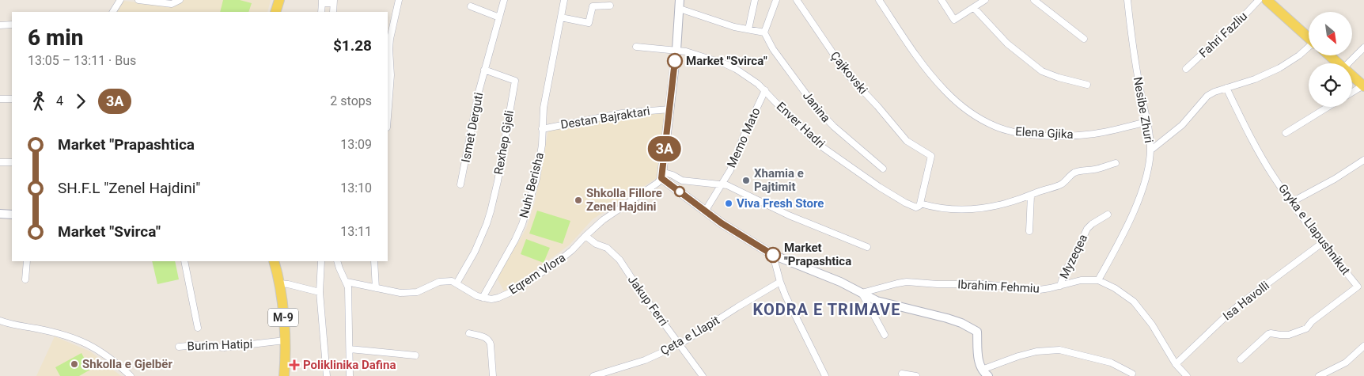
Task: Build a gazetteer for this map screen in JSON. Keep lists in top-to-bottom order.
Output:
{
  "streets": {
    "main road": ["Fahri Fazliu", "M-9"],
    "street": [
      "Çajkovski",
      "Janina",
      "Nesibe Zhuri",
      "Destan Bajraktari",
      "Enver Hadri",
      "Ismet Derguti",
      "Elena Gjika",
      "Memo Mato",
      "Rexhep Gjeli",
      "Nuhi Berisha",
      "Gryka e Llapushnikut",
      "Myzeqea",
      "Eqrem Vlora",
      "Ibrahim Fehmiu",
      "Jakup Ferri",
      "Isa Havolli",
      "Çeta e Llapit",
      "Burim Hatipi"
    ]
  },
  "crossings": [
    ["Çajkovski", "Enver Hadri"],
    ["Nesibe Zhuri", "Elena Gjika"],
    ["Nesibe Zhuri", "Ibrahim Fehmiu"],
    ["Destan Bajraktari", "Nuhi Berisha"],
    ["Enver Hadri", "Memo Mato"],
    ["Ismet Derguti", "Rexhep Gjeli"],
    ["Nuhi Berisha", "Eqrem Vlora"],
    ["Gryka e Llapushnikut", "Isa Havolli"],
    ["Myzeqea", "Ibrahim Fehmiu"],
    ["Eqrem Vlora", "Jakup Ferri"],
    ["Ibrahim Fehmiu", "Isa Havolli"],
    ["Jakup Ferri", "Çeta e Llapit"],
    ["M-9", "Burim Hatipi"]
  ],
  "districts": ["KODRA E TRIMAVE"],
  "places": {
    "other": [
      "Market \"Svirca\"",
      "Xhamia e Pajtimit",
      "Shkolla Fillore Zenel Hajdini",
      "Viva Fresh Store",
      "Market \"Prapashtica",
      "Shkolla e Gjelbër"
    ],
    "health": ["Poliklinika Dafina"]
  },
  "lines": ["bus line 3A"],
  "north": "bottom right",
  "page": {
    "on_map": "3A",
    "heading": ["6 min", "13:05 – 13:11 · Bus", "$1.28"],
    "legs": ["4", "3A", "2 stops"],
    "list": [
      {
        "name": "Market \"Prapashtica",
        "value": "13:09"
      },
      {
        "name": "SH.F.L \"Zenel Hajdini\"",
        "value": "13:10"
      },
      {
        "name": "Market \"Svirca\"",
        "value": "13:11"
      }
    ]
  }
}
